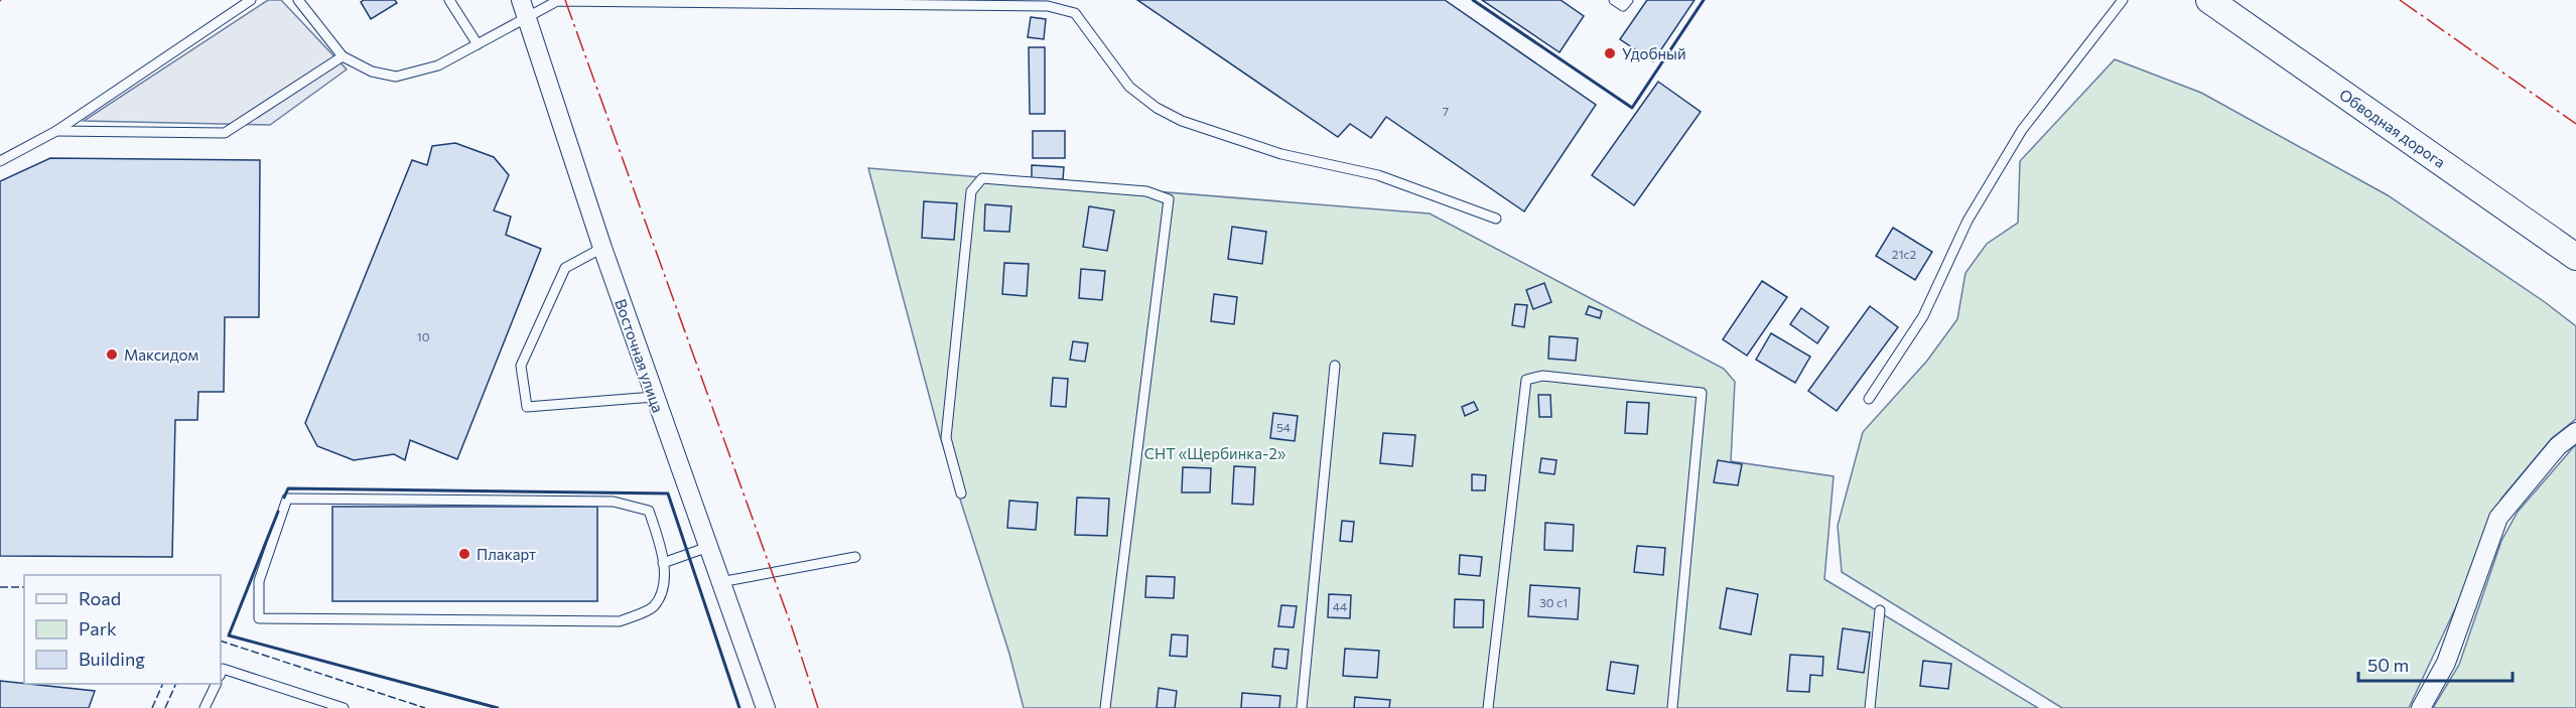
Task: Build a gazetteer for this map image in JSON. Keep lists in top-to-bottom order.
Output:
{
  "streets": {
    "main road": ["Обводная дорога"],
    "street": ["Восточная улица"]
  },
  "parks": ["СНТ «Щербинка-2»"],
  "places": ["Удобный", "Максидом", "Плакарт"],
  "house_numbers": [
    "7",
    "21с2",
    "10",
    "54",
    "30 с1",
    "44"
  ],
  "legend": ["Road", "Park", "Building"],
  "scale_bar": "50 m"
}
